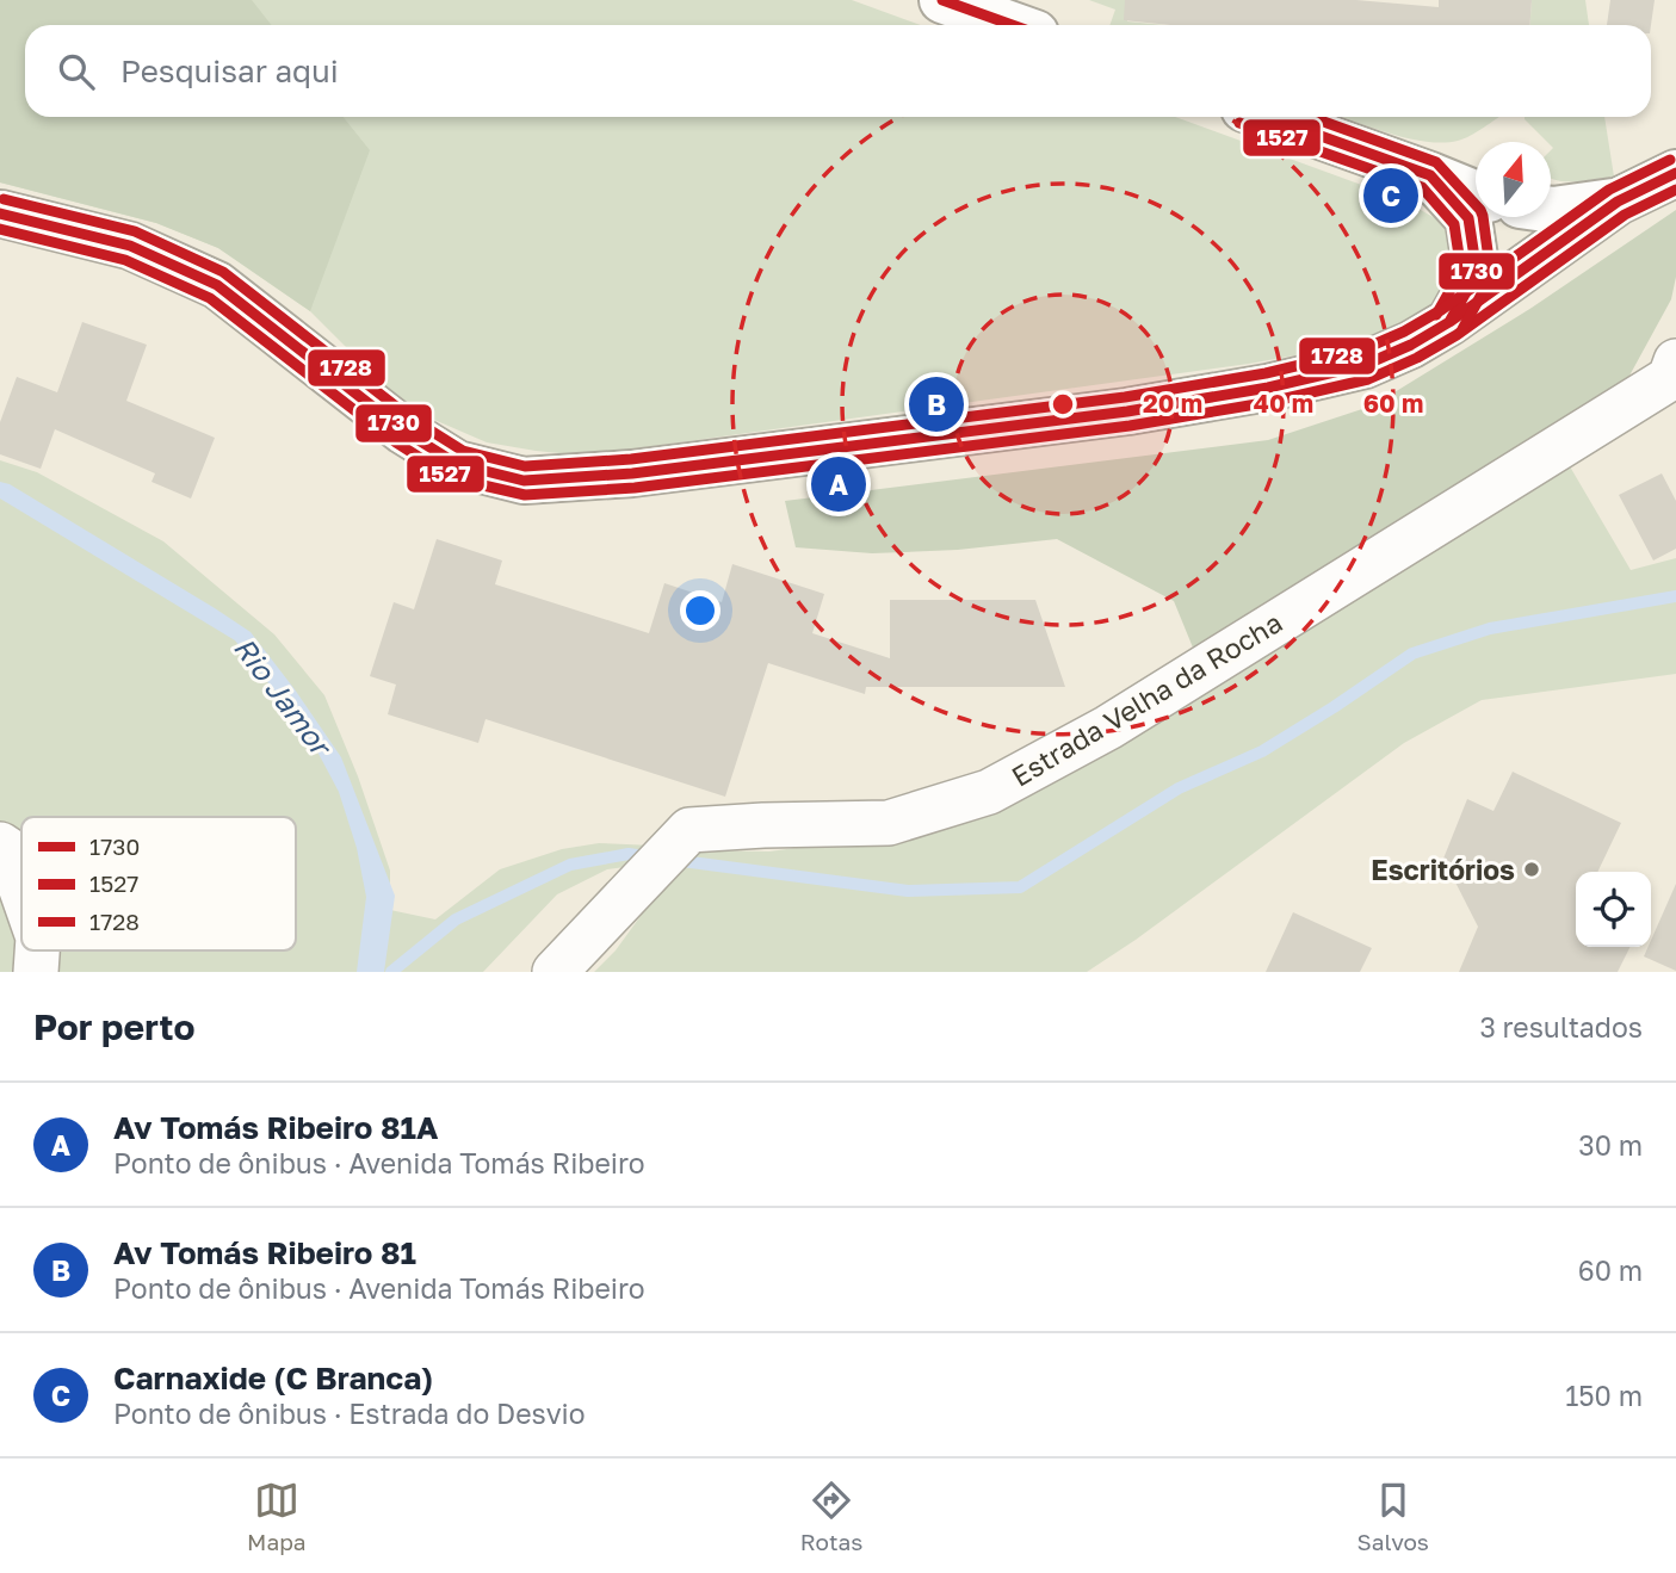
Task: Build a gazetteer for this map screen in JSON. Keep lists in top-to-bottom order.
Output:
{
  "streets": {
    "street": ["Estrada Velha da Rocha"]
  },
  "water": ["Rio Jamor"],
  "places": ["Escritórios"],
  "lines": ["transit line 1730", "transit line 1728", "transit line 1527"],
  "legend": ["1730", "1527", "1728"],
  "north": "top",
  "page": {
    "search": "Pesquisar aqui",
    "pins": ["C", "B", "A"],
    "heading": ["Por perto", "3 resultados"],
    "list": [
      {
        "mark": "A",
        "name": "Av Tomás Ribeiro 81A",
        "note": "Ponto de ônibus · Avenida Tomás Ribeiro",
        "value": "30 m"
      },
      {
        "mark": "B",
        "name": "Av Tomás Ribeiro 81",
        "note": "Ponto de ônibus · Avenida Tomás Ribeiro",
        "value": "60 m"
      },
      {
        "mark": "C",
        "name": "Carnaxide (C Branca)",
        "note": "Ponto de ônibus · Estrada do Desvio",
        "value": "150 m"
      }
    ],
    "nav": ["Mapa", "Rotas", "Salvos"]
  },
  "rings": ["20 m", "40 m", "60 m"]
}
